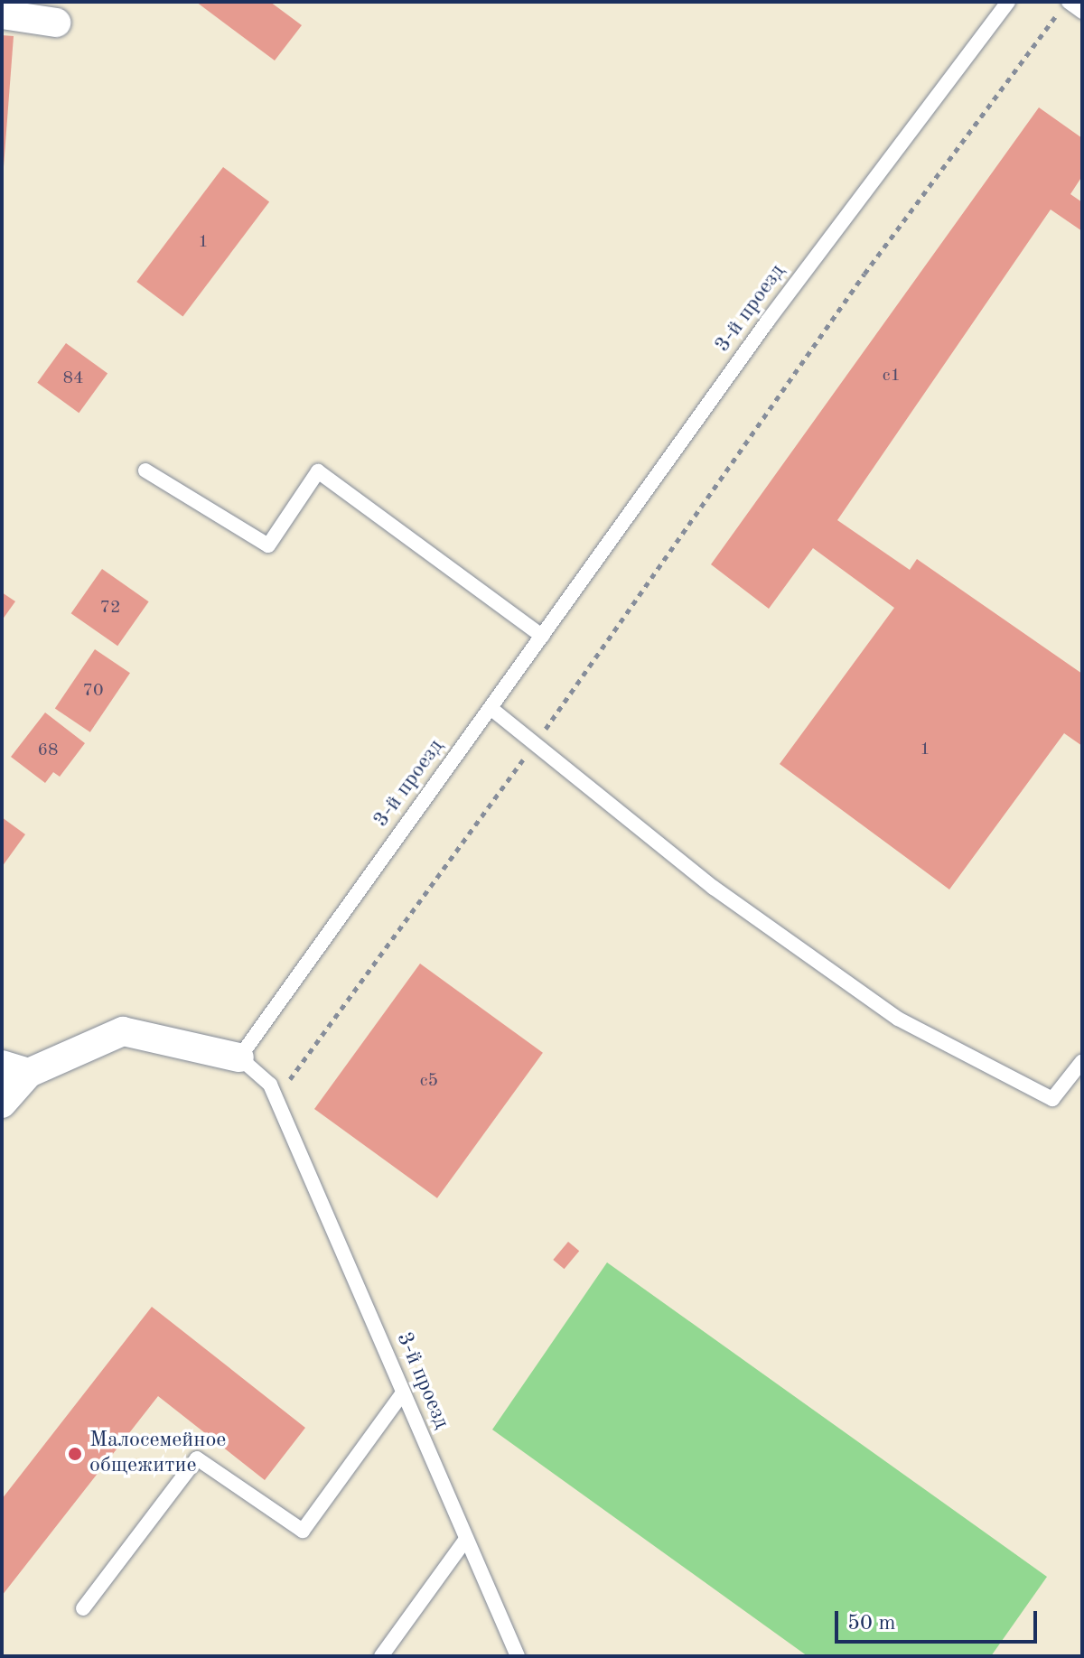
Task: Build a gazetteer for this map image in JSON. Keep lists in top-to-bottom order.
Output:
{
  "streets": {
    "lane": ["3-й проезд"]
  },
  "places": ["Малосемейное общежитие"],
  "house_numbers": [
    "1",
    "с1",
    "84",
    "72",
    "70",
    "1",
    "68",
    "с5"
  ],
  "scale_bar": "50 m"
}
